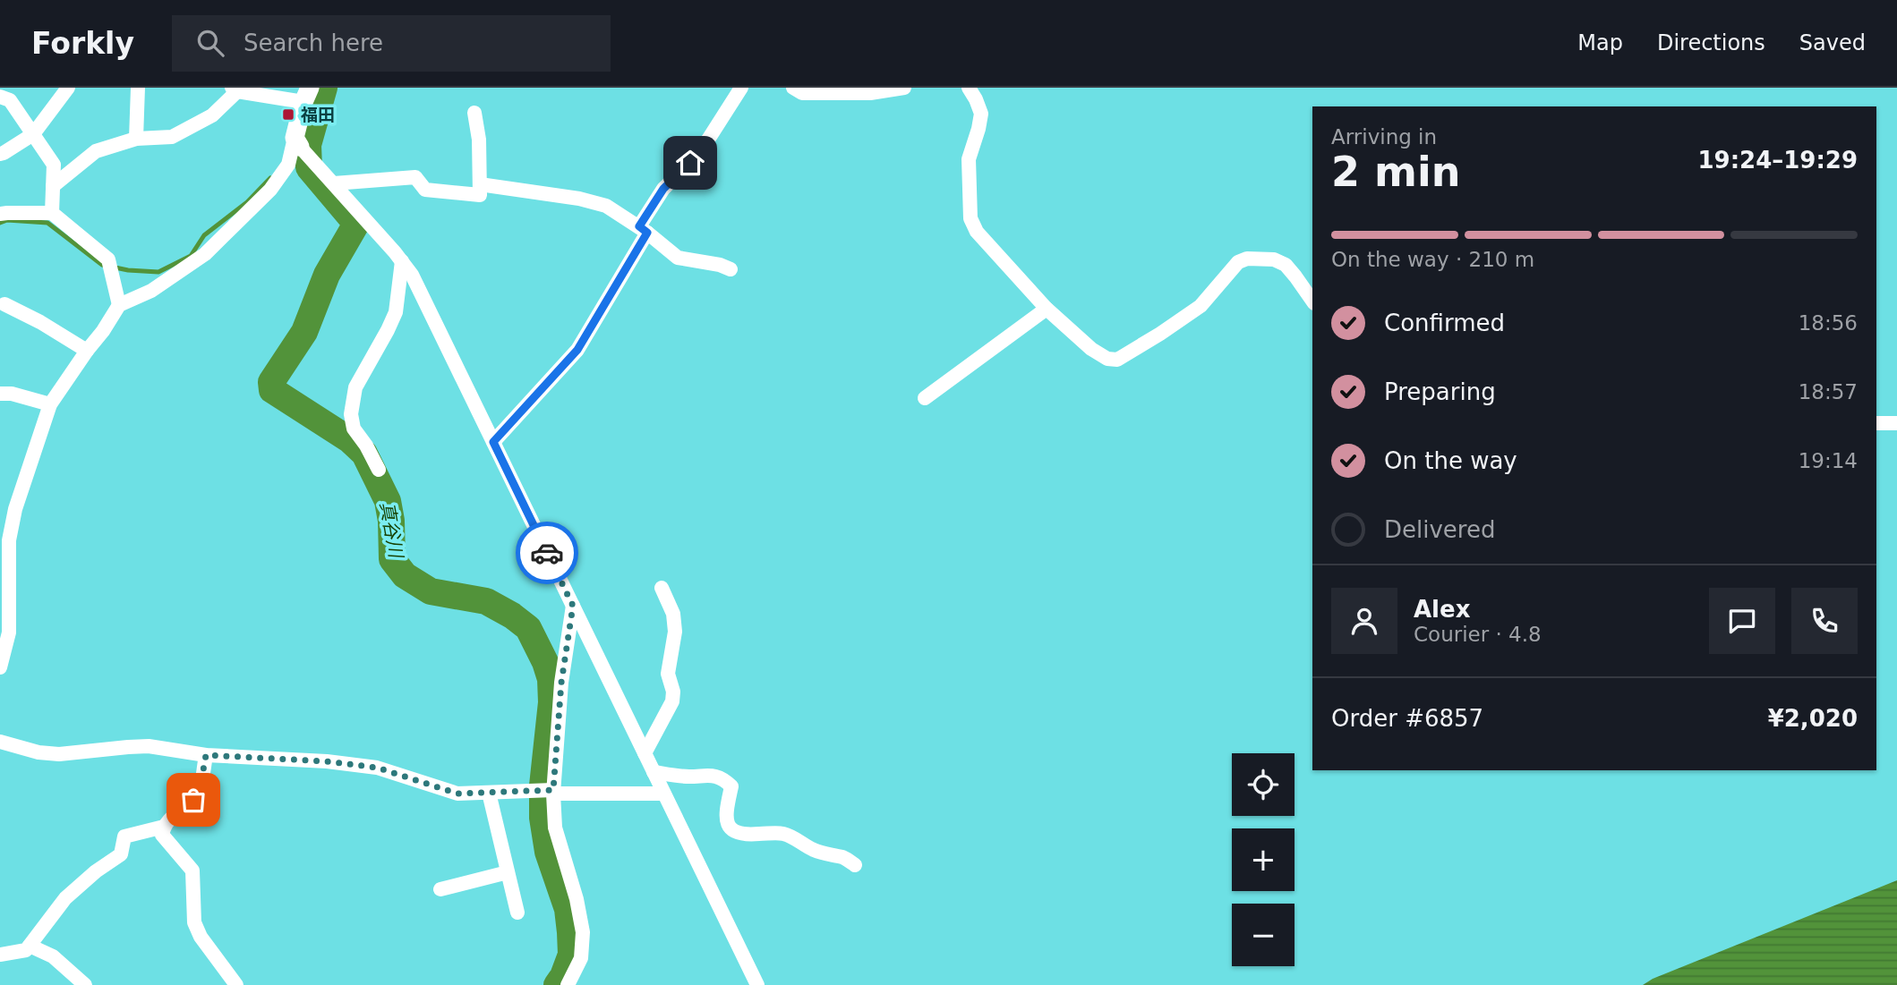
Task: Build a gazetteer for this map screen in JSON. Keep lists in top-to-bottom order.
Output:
{
  "water": ["真谷川"],
  "places": {
    "transit": ["福田"]
  },
  "page": {
    "header": "Forkly",
    "search": "Search here",
    "nav": ["Map", "Directions", "Saved"],
    "heading": ["2 min", "Arriving in", "19:24–19:29"],
    "panel": [
      "Alex",
      "Courier · 4.8",
      "Order #6857",
      "¥2,020"
    ],
    "bar": "On the way · 210 m",
    "list": [
      ["Confirmed", "18:56"],
      ["Preparing", "18:57"],
      ["On the way", "19:14"],
      "Delivered"
    ],
    "map_buttons": ["+", "−"]
  }
}
